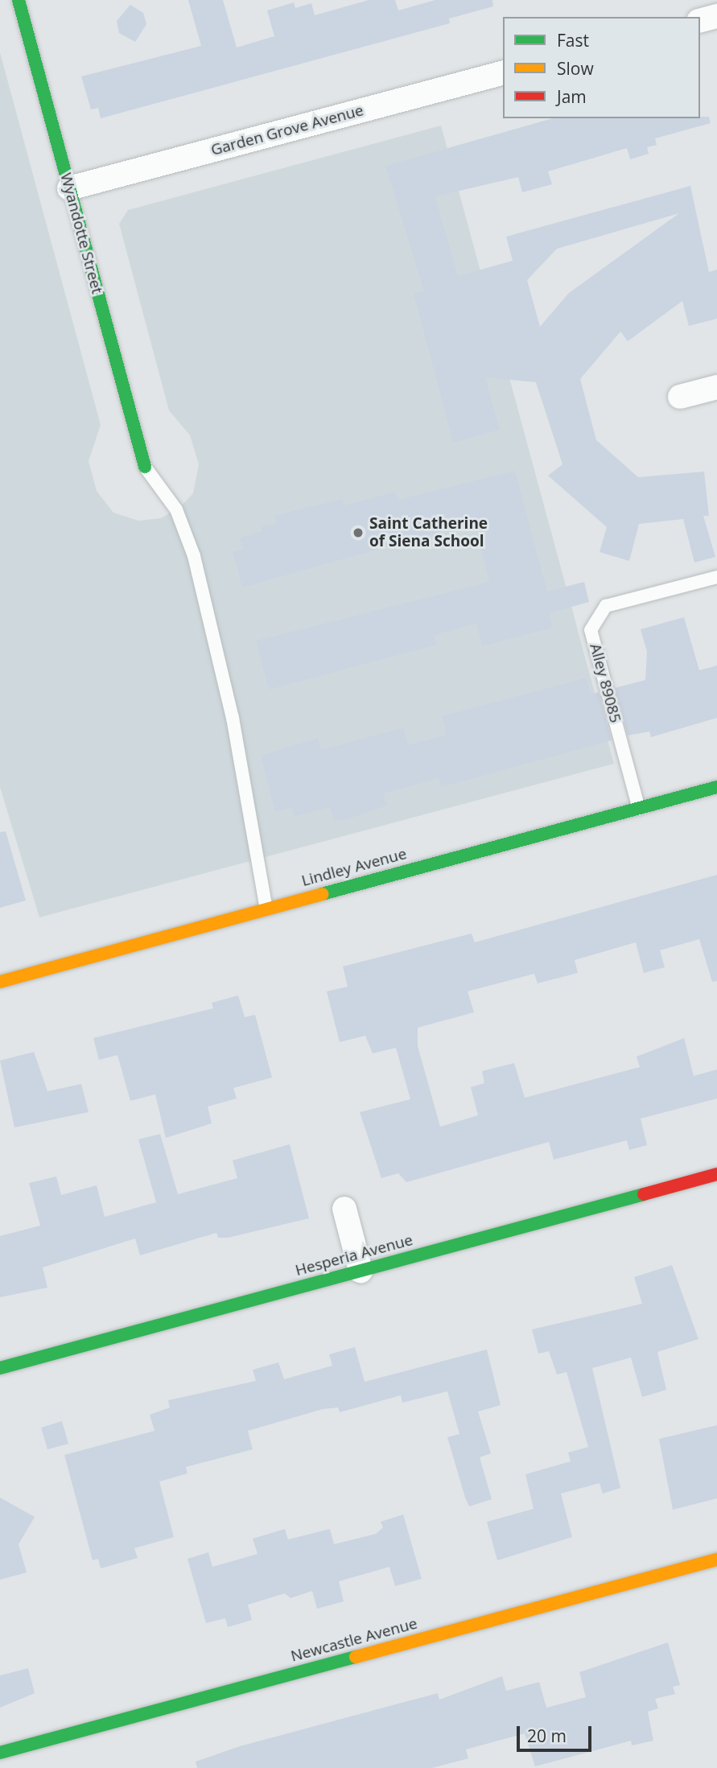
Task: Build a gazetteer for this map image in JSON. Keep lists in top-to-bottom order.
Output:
{
  "streets": {
    "street": [
      "Garden Grove Avenue",
      "Wyandotte Street",
      "Lindley Avenue",
      "Hesperia Avenue",
      "Newcastle Avenue"
    ],
    "lane": ["Alley 89085"]
  },
  "crossings": [
    ["Garden Grove Avenue", "Wyandotte Street"],
    ["Alley 89085", "Lindley Avenue"]
  ],
  "places": ["Saint Catherine of Siena School"],
  "legend": ["Fast", "Slow", "Jam"],
  "scale_bar": "20 m"
}
